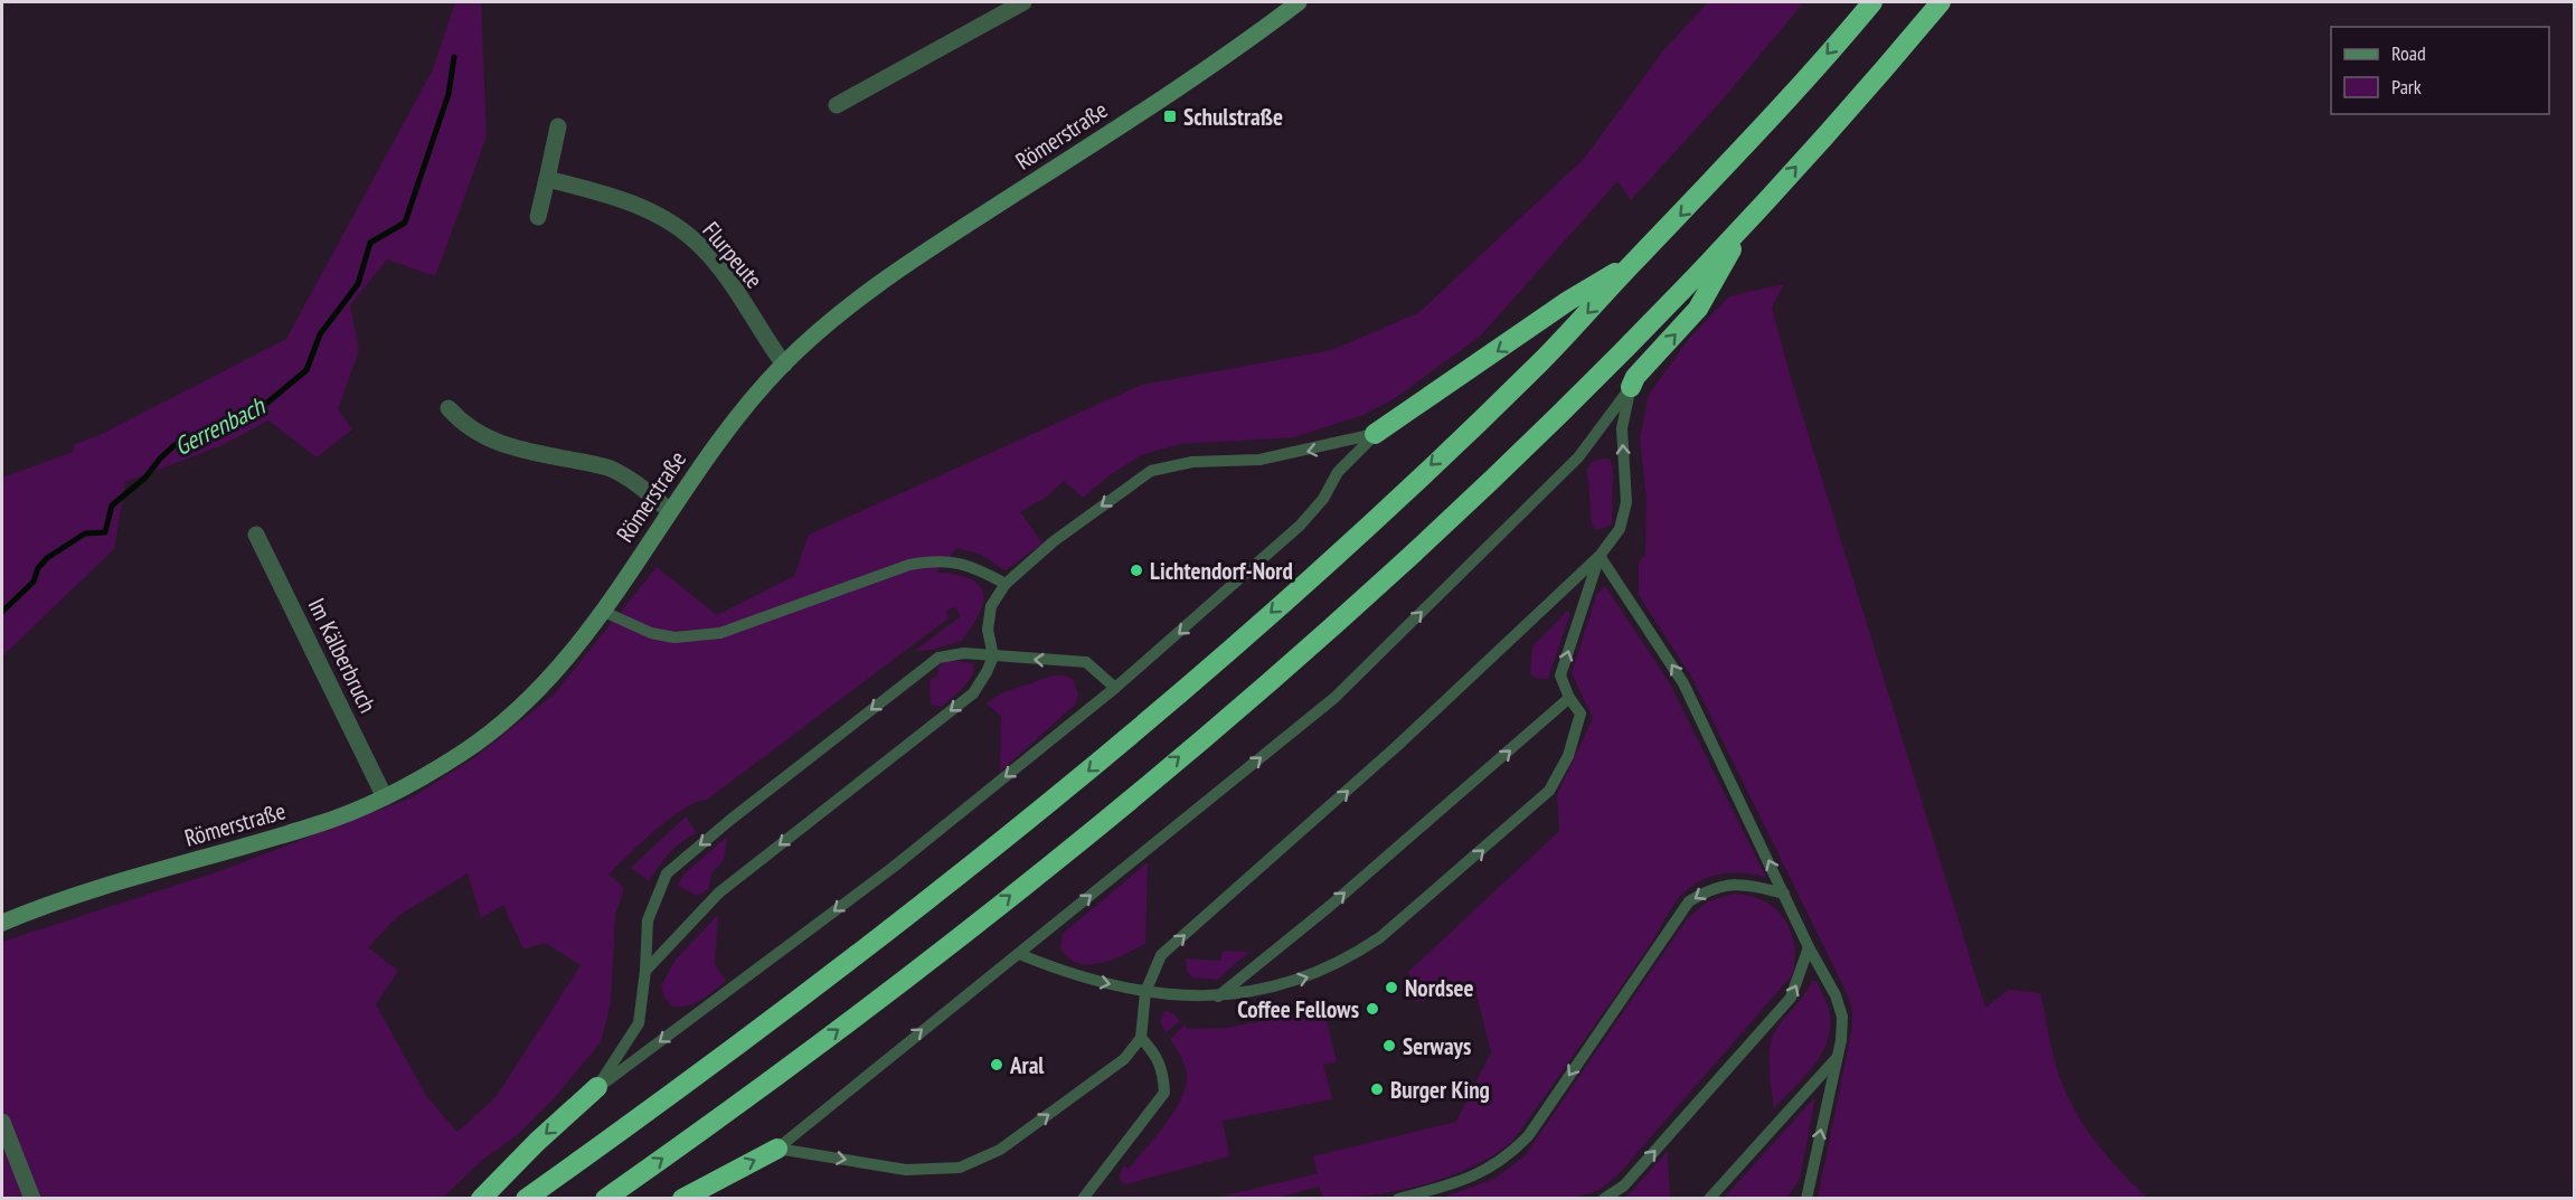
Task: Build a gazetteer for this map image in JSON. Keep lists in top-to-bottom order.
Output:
{
  "streets": {
    "street": ["Römerstraße", "Flurpeute", "Im Kälberbruch"]
  },
  "crossings": [
    ["Römerstraße", "Flurpeute"],
    ["Römerstraße", "Im Kälberbruch"]
  ],
  "water": ["Gerrenbach"],
  "places": {
    "transit": ["Schulstraße"],
    "other": [
      "Lichtendorf-Nord",
      "Nordsee",
      "Coffee Fellows",
      "Serways",
      "Aral",
      "Burger King"
    ]
  },
  "legend": ["Road", "Park"]
}
